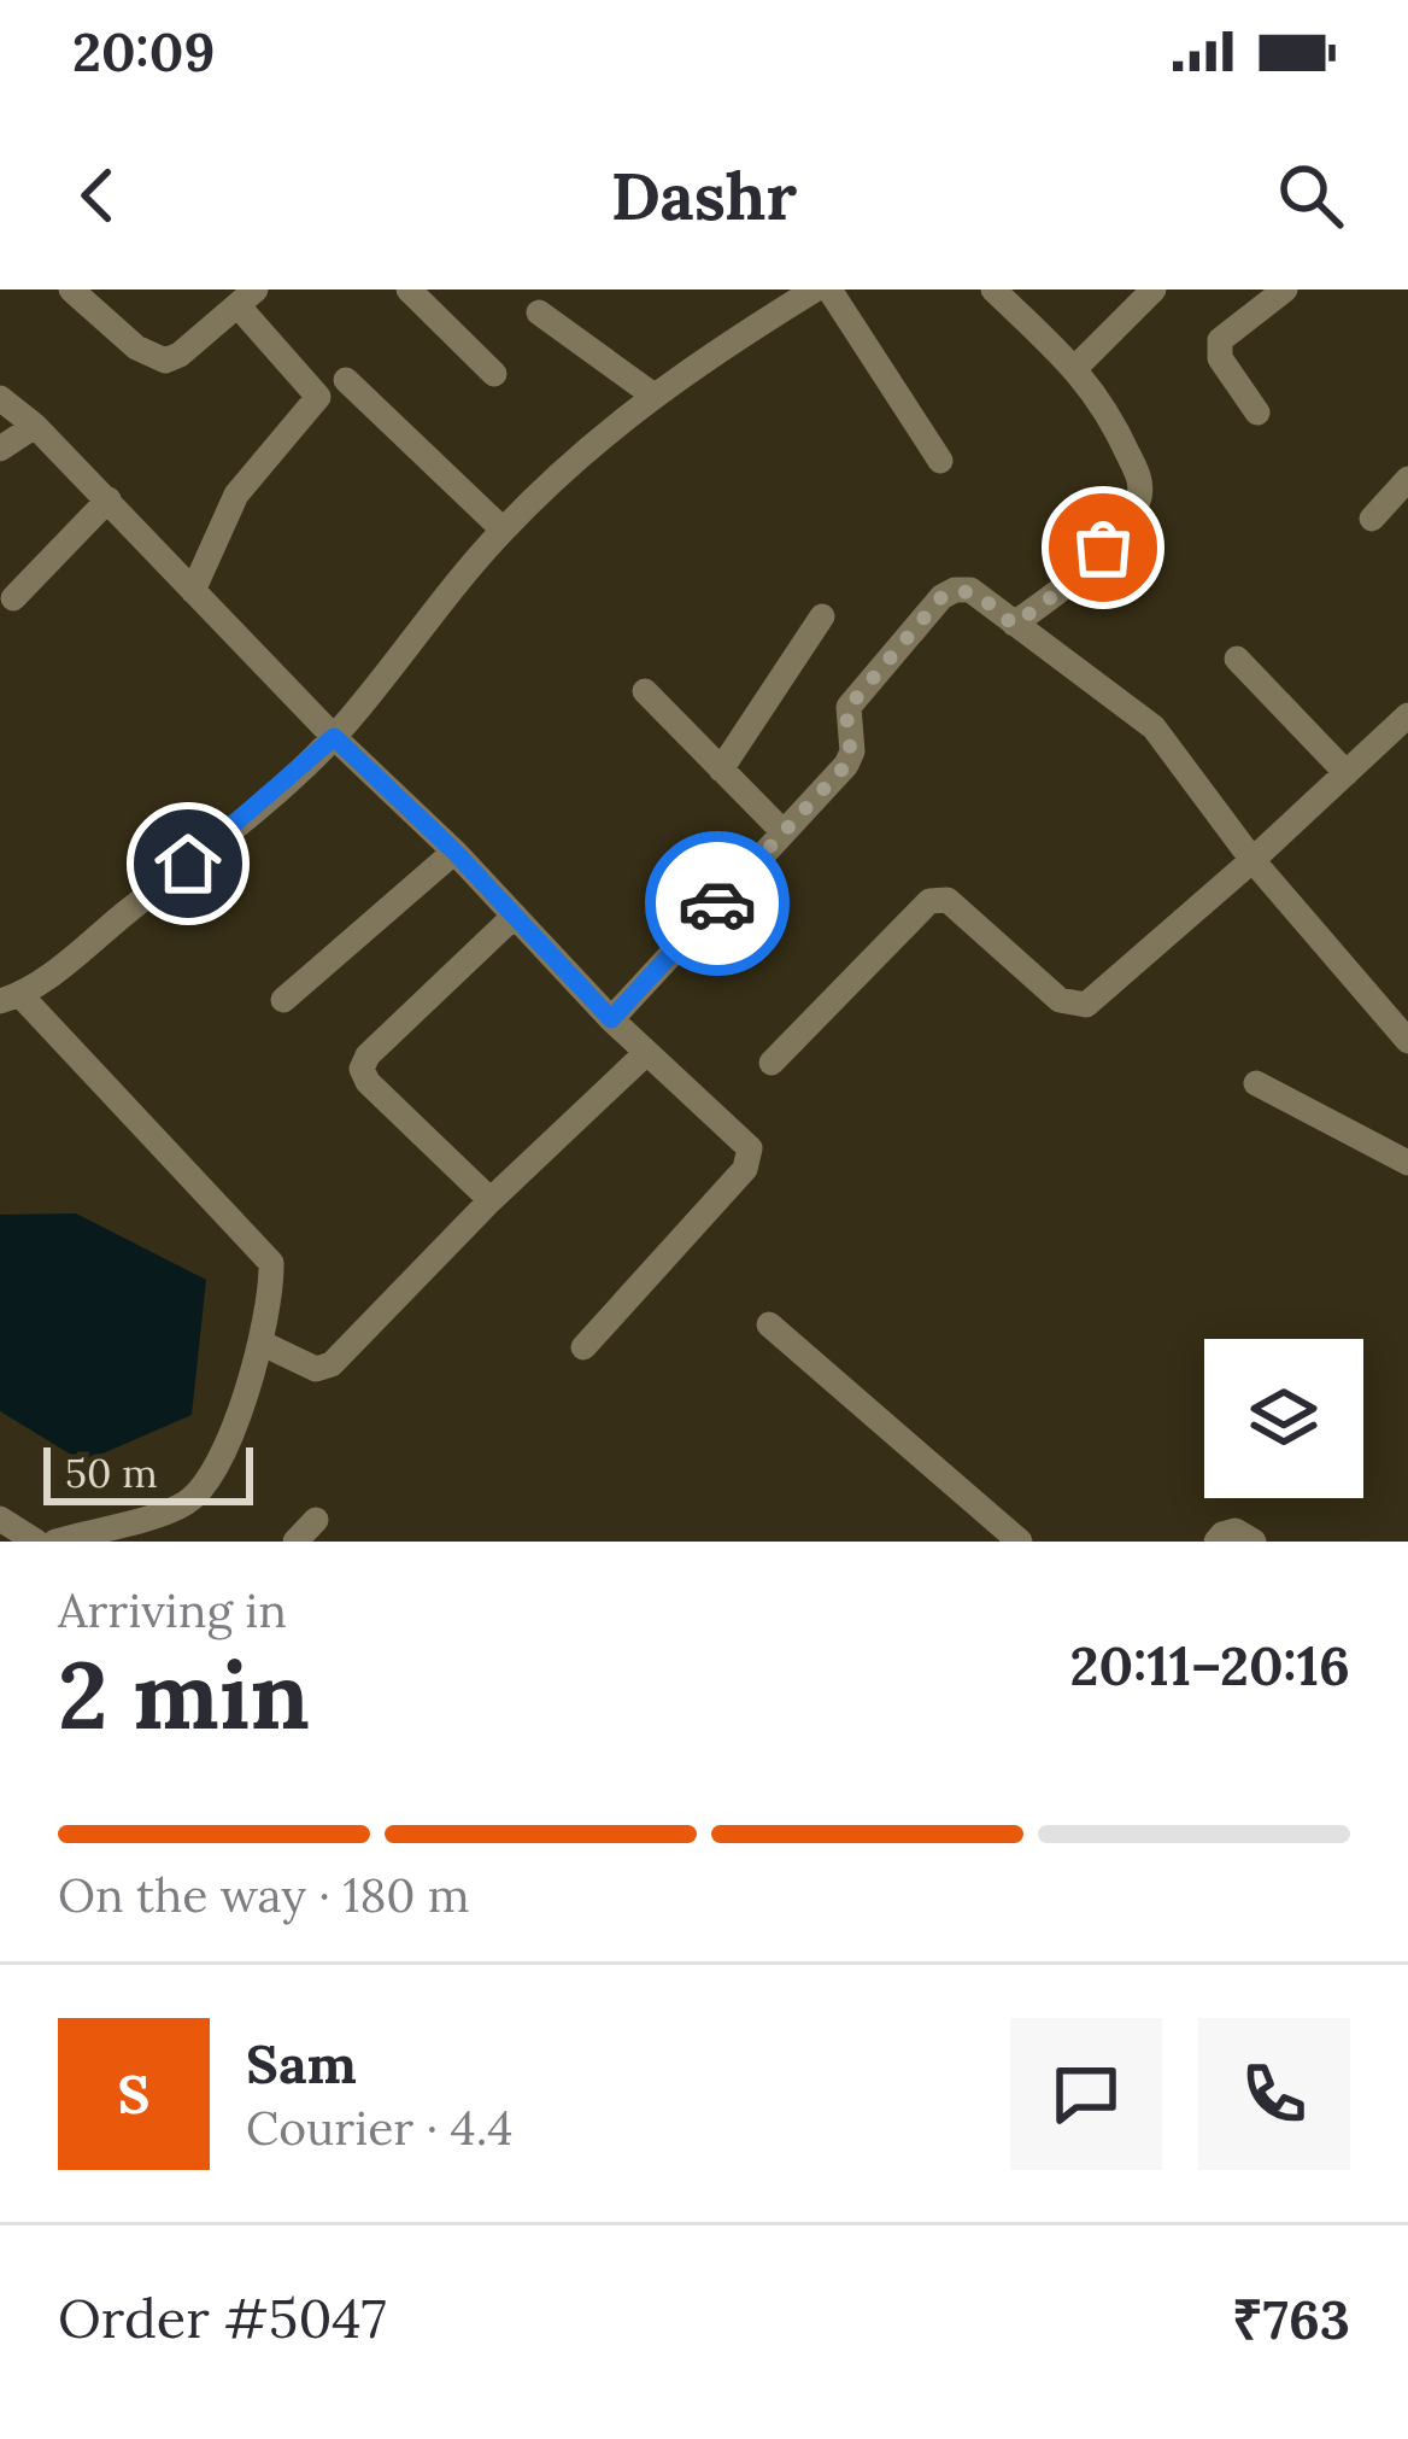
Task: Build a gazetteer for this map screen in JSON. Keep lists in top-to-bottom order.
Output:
{
  "scale_bar": "50 m",
  "page": {
    "status": "20:09",
    "header": "Dashr",
    "scale": "50 m",
    "heading": ["2 min", "Arriving in", "20:11–20:16"],
    "panel": [
      "Sam",
      "Courier · 4.4",
      "Order #5047",
      "₹763"
    ],
    "bar": "On the way · 180 m",
    "round": "S"
  }
}
